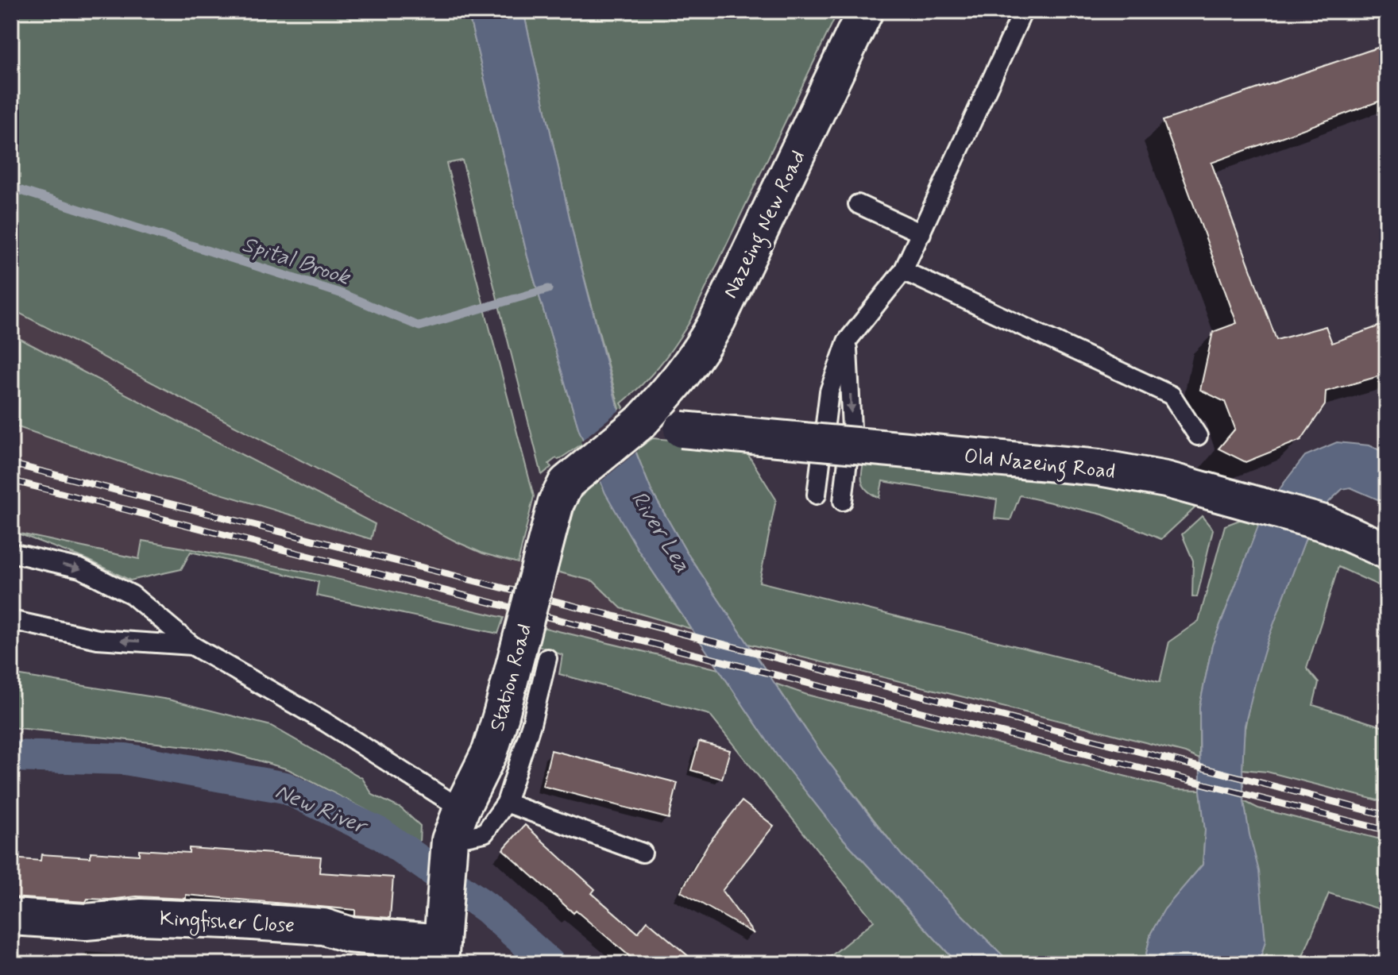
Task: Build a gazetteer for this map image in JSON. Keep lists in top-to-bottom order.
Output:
{
  "streets": {
    "street": [
      "Nazeing New Road",
      "Old Nazeing Road",
      "Station Road",
      "Kingfisher Close"
    ]
  },
  "crossings": [
    ["Nazeing New Road", "Old Nazeing Road"],
    ["Nazeing New Road", "Station Road"],
    ["Old Nazeing Road", "Station Road"],
    ["Station Road", "Kingfisher Close"]
  ],
  "water": ["Spital Brook", "River Lea", "New River"]
}
